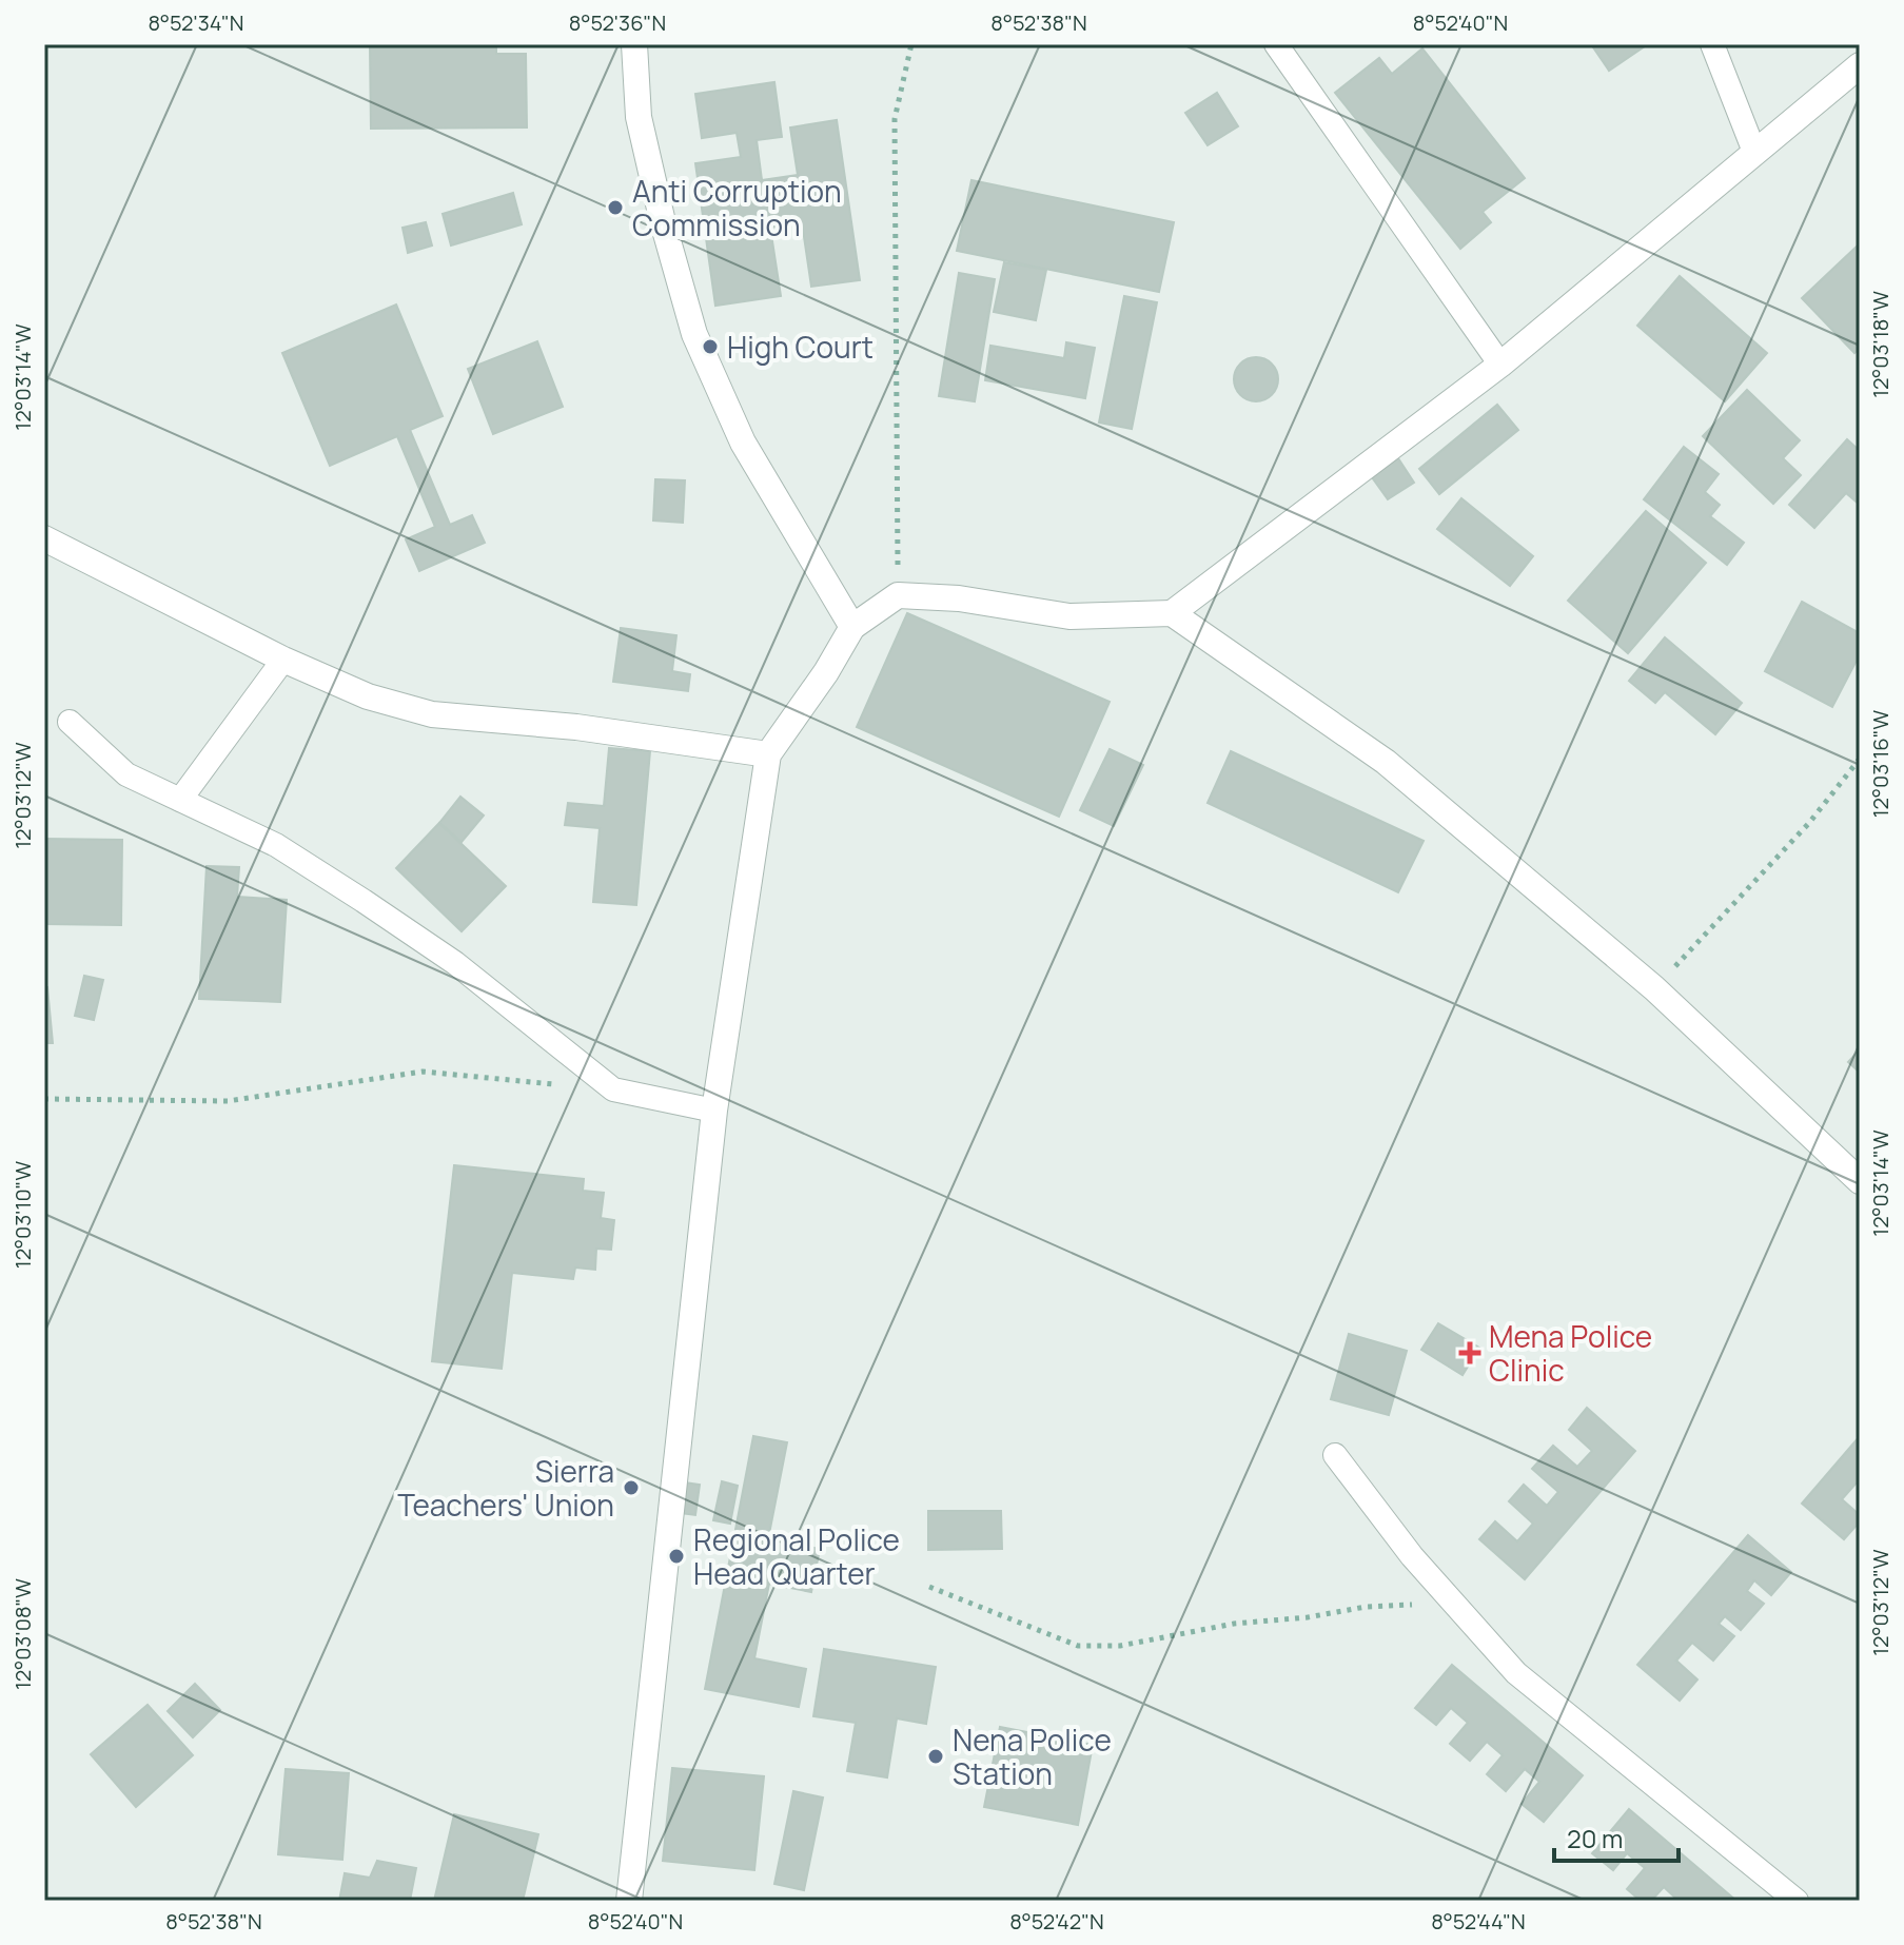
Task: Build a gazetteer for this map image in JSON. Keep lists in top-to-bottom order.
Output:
{
  "places": {
    "other": [
      "Anti Corruption Commission",
      "High Court",
      "Sierra Teachers' Union",
      "Regional Police Head Quarter",
      "Nena Police Station"
    ],
    "health": ["Mena Police Clinic"]
  },
  "scale_bar": "20 m",
  "coordinates": [
    "8°52'34\"N",
    "8°52'36\"N",
    "8°52'38\"N",
    "8°52'40\"N",
    "12°03'18\"W",
    "12°03'14\"W",
    "12°03'16\"W",
    "12°03'12\"W",
    "12°03'10\"W",
    "12°03'08\"W",
    "8°52'42\"N",
    "8°52'44\"N"
  ]
}
